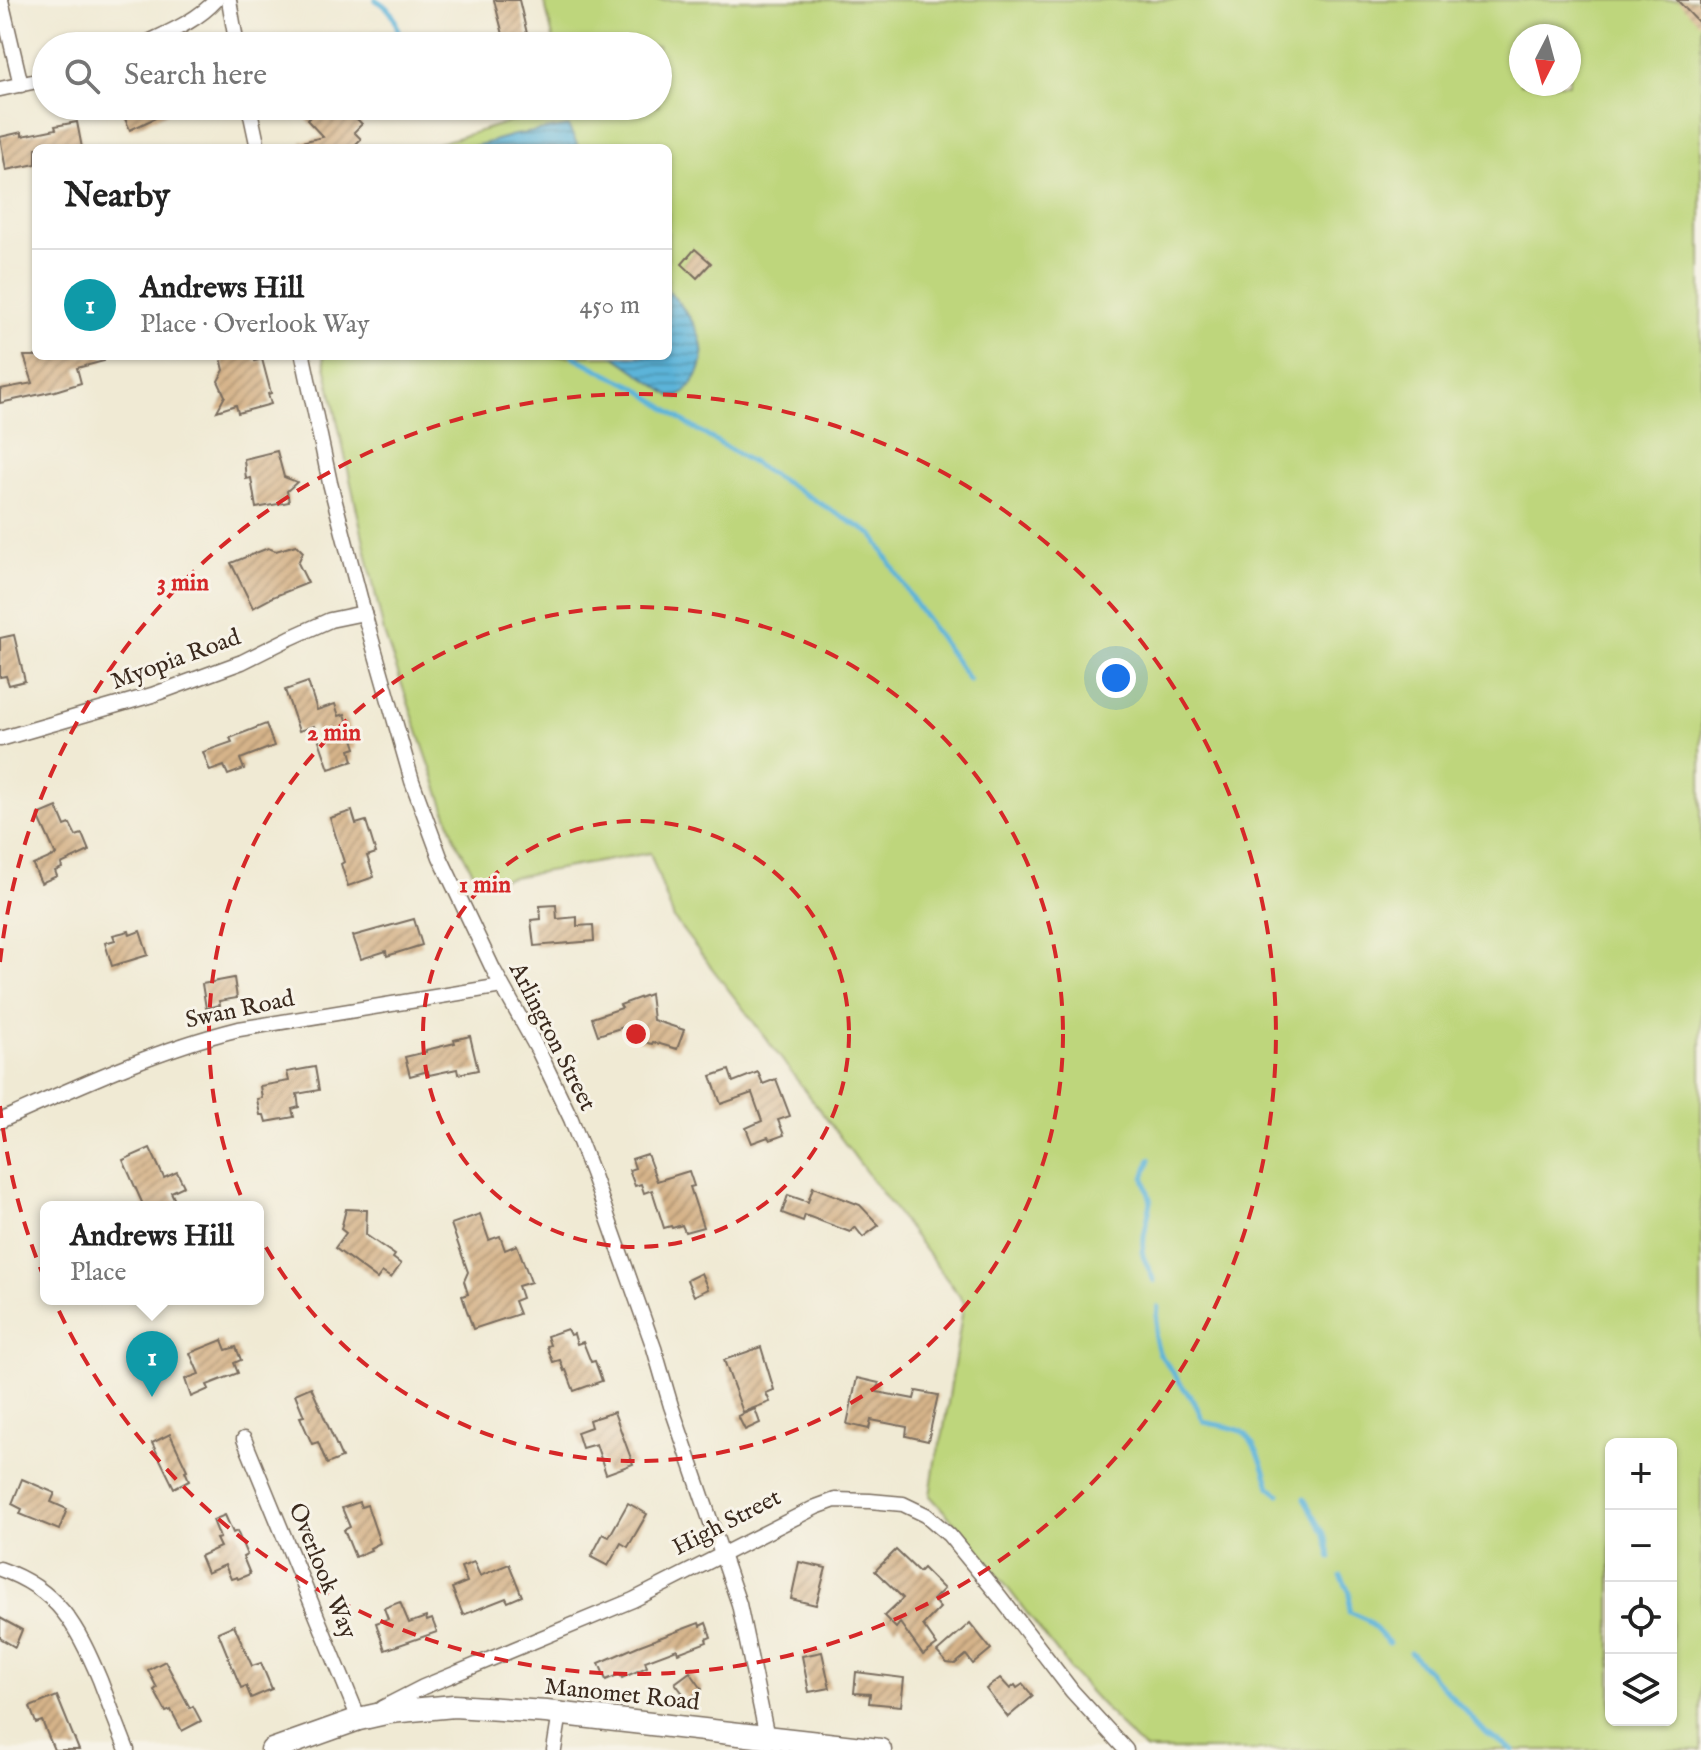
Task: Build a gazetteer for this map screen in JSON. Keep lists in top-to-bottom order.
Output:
{
  "streets": {
    "main road": ["High Street", "Manomet Road"],
    "street": [
      "Myopia Road",
      "Swan Road",
      "Arlington Street",
      "Overlook Way"
    ]
  },
  "crossings": [
    ["Myopia Road", "Arlington Street"],
    ["Swan Road", "Arlington Street"],
    ["Arlington Street", "High Street"],
    ["Arlington Street", "Manomet Road"],
    ["High Street", "Overlook Way"],
    ["High Street", "Manomet Road"],
    ["Overlook Way", "Manomet Road"]
  ],
  "north": "bottom",
  "page": {
    "search": "Search here",
    "heading": "Nearby",
    "list": [
      {
        "mark": "1",
        "name": "Andrews Hill",
        "note": "Place · Overlook Way",
        "value": "450 m"
      }
    ],
    "popup": ["Andrews Hill", "Place"],
    "pins": "1",
    "map_buttons": ["+", "−"]
  },
  "rings": ["3 min", "2 min", "1 min"]
}
